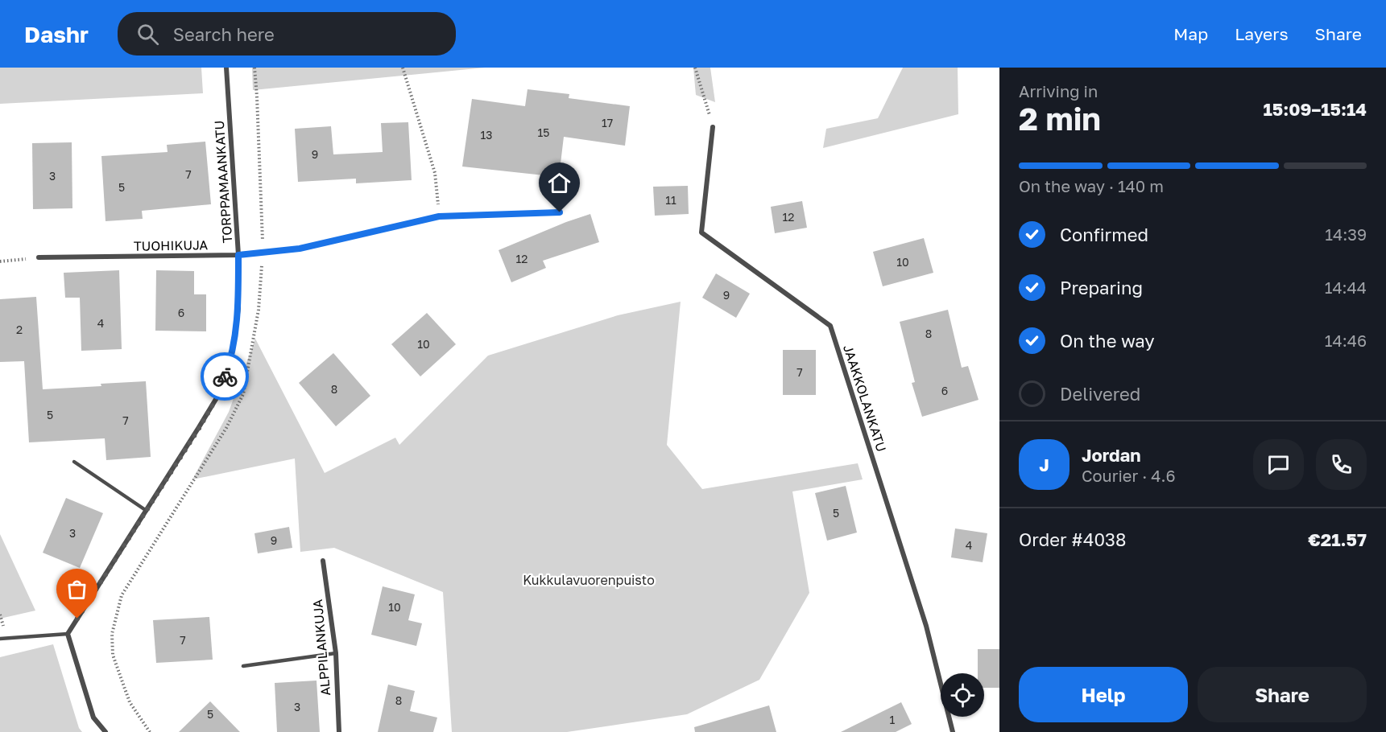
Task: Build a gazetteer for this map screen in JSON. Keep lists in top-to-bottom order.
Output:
{
  "streets": {
    "street": [
      "TORPPAMAANKATU",
      "TUOHIKUJA",
      "JAAKKOLANKATU",
      "ALPPILANKUJA"
    ]
  },
  "crossings": [
    ["TORPPAMAANKATU", "TUOHIKUJA"]
  ],
  "parks": ["Kukkulavuorenpuisto"],
  "house_numbers": [
    "17",
    "15",
    "13",
    "9",
    "7",
    "3",
    "5",
    "11",
    "12",
    "12",
    "10",
    "9",
    "6",
    "4",
    "2",
    "8",
    "10",
    "7",
    "8",
    "6",
    "5",
    "7",
    "5",
    "3",
    "9",
    "4",
    "10",
    "7",
    "8",
    "3",
    "5",
    "1"
  ],
  "page": {
    "header": "Dashr",
    "search": "Search here",
    "nav": ["Map", "Layers", "Share"],
    "heading": ["2 min", "Arriving in", "15:09–15:14"],
    "panel": [
      "Jordan",
      "Courier · 4.6",
      "Order #4038",
      "€21.57"
    ],
    "bar": "On the way · 140 m",
    "list": [
      ["Confirmed", "14:39"],
      ["Preparing", "14:44"],
      ["On the way", "14:46"],
      "Delivered"
    ],
    "round": "J",
    "buttons": ["Help", "Share"]
  }
}
